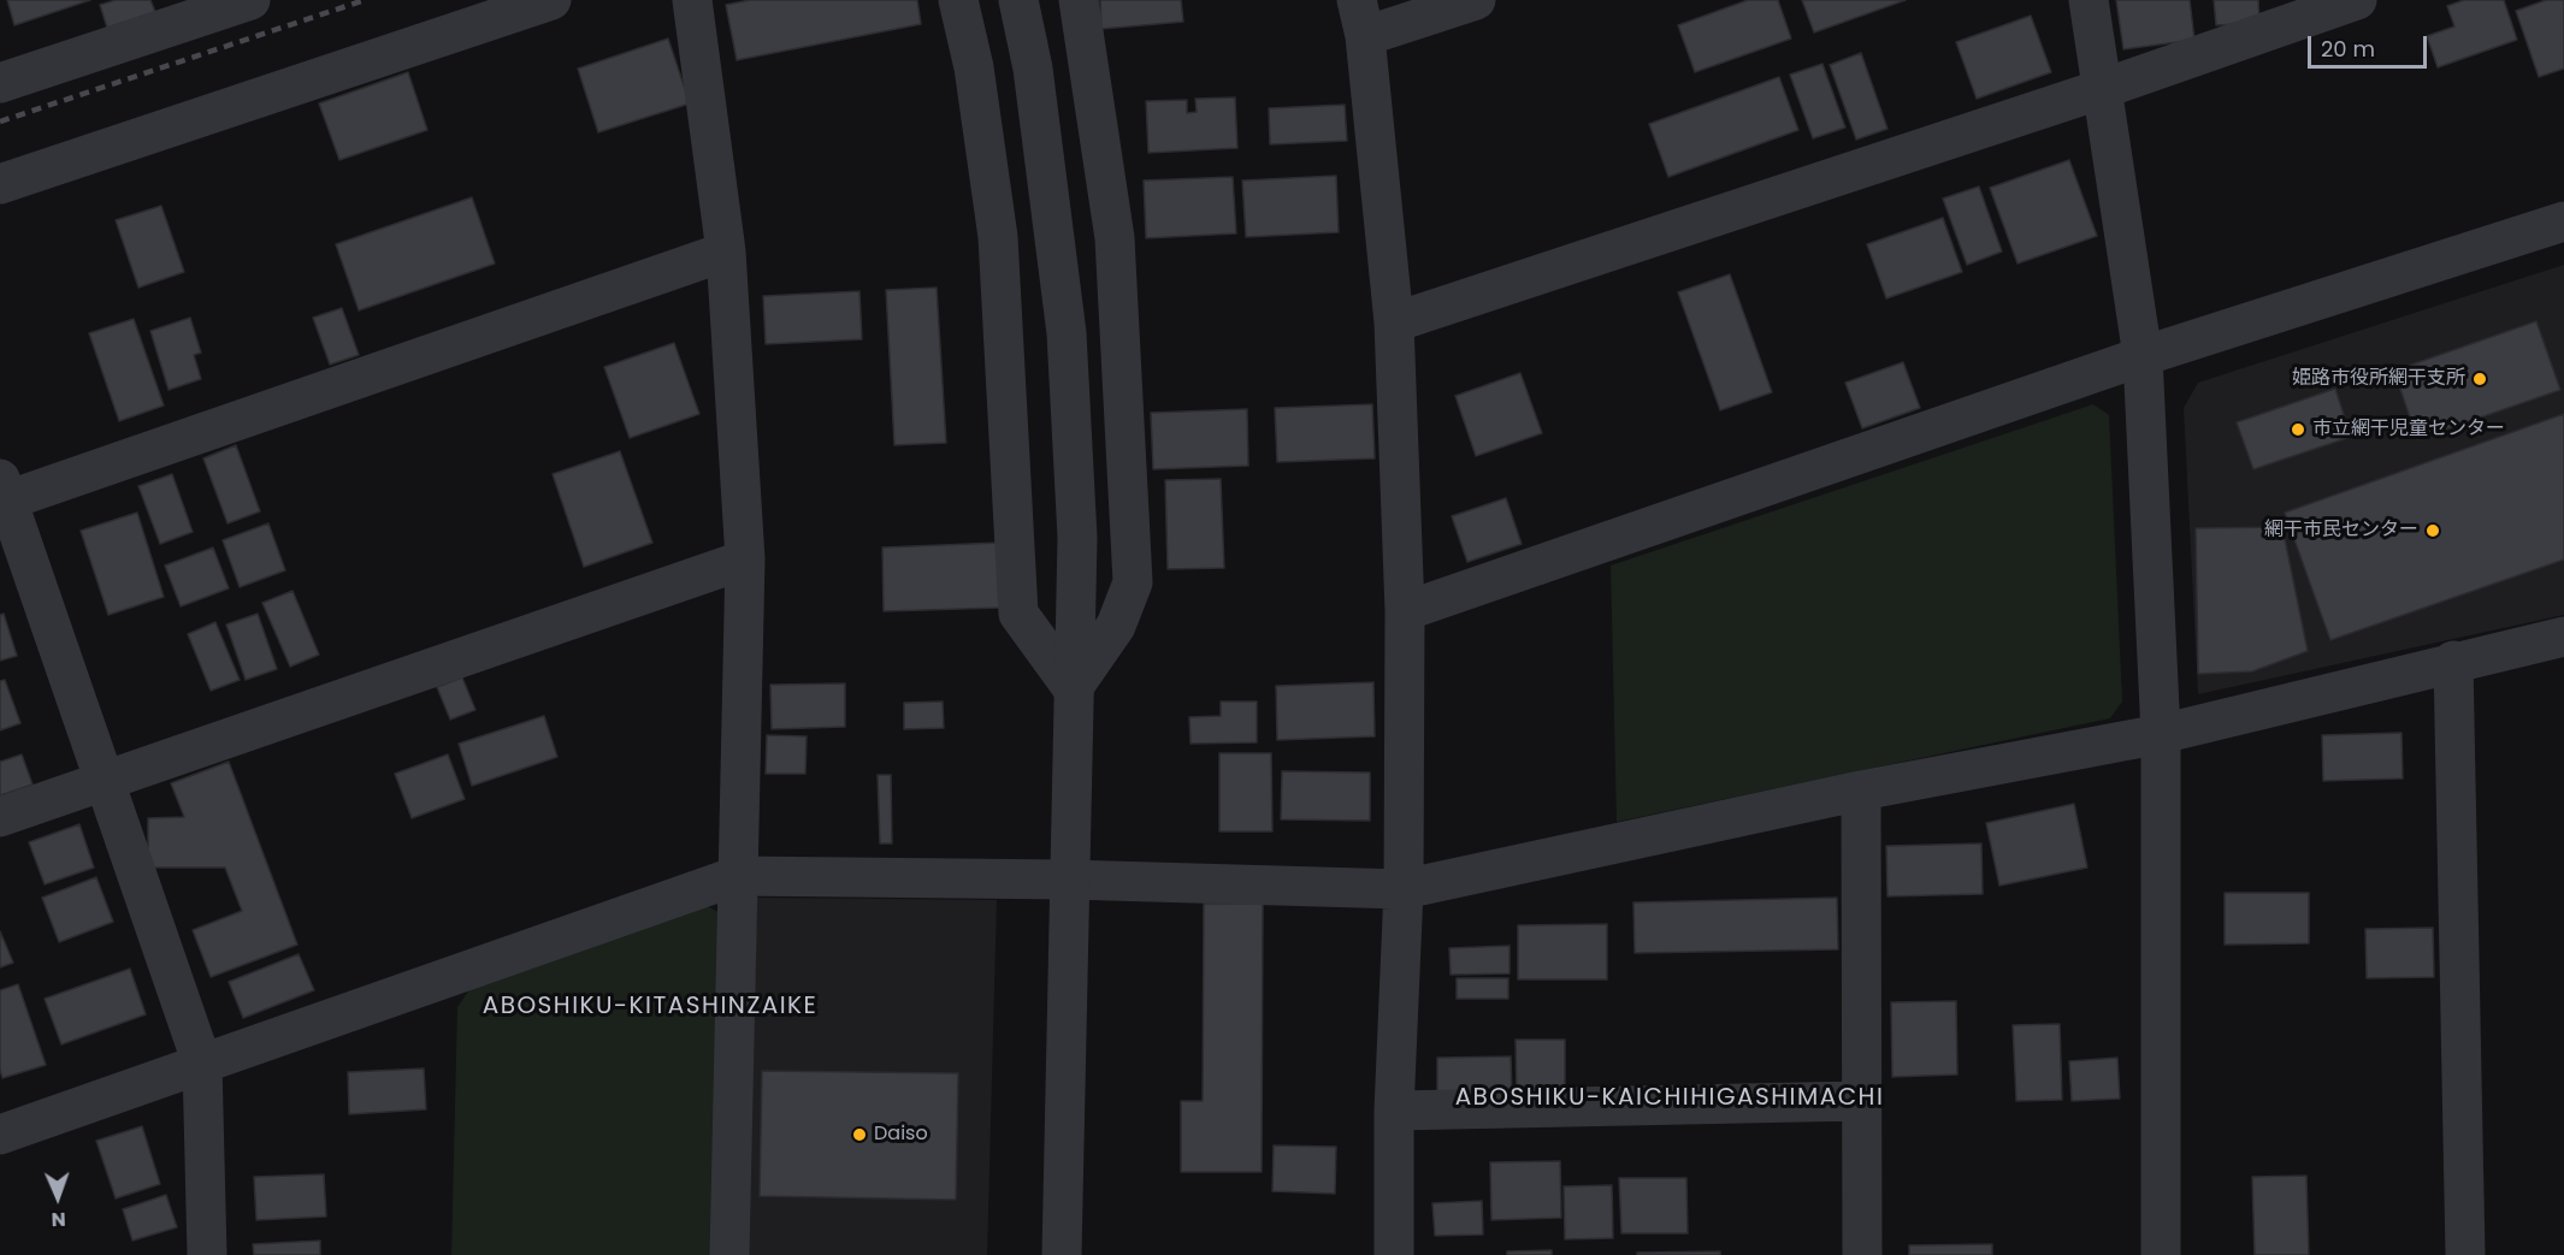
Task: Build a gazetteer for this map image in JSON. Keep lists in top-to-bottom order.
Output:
{
  "districts": ["ABOSHIKU-KITASHINZAIKE", "ABOSHIKU-KAICHIHIGASHIMACHI"],
  "places": [
    "姫路市役所網干支所",
    "市立網干児童センター",
    "網干市民センター",
    "Daiso"
  ],
  "scale_bar": "20 m",
  "north": "bottom"
}
